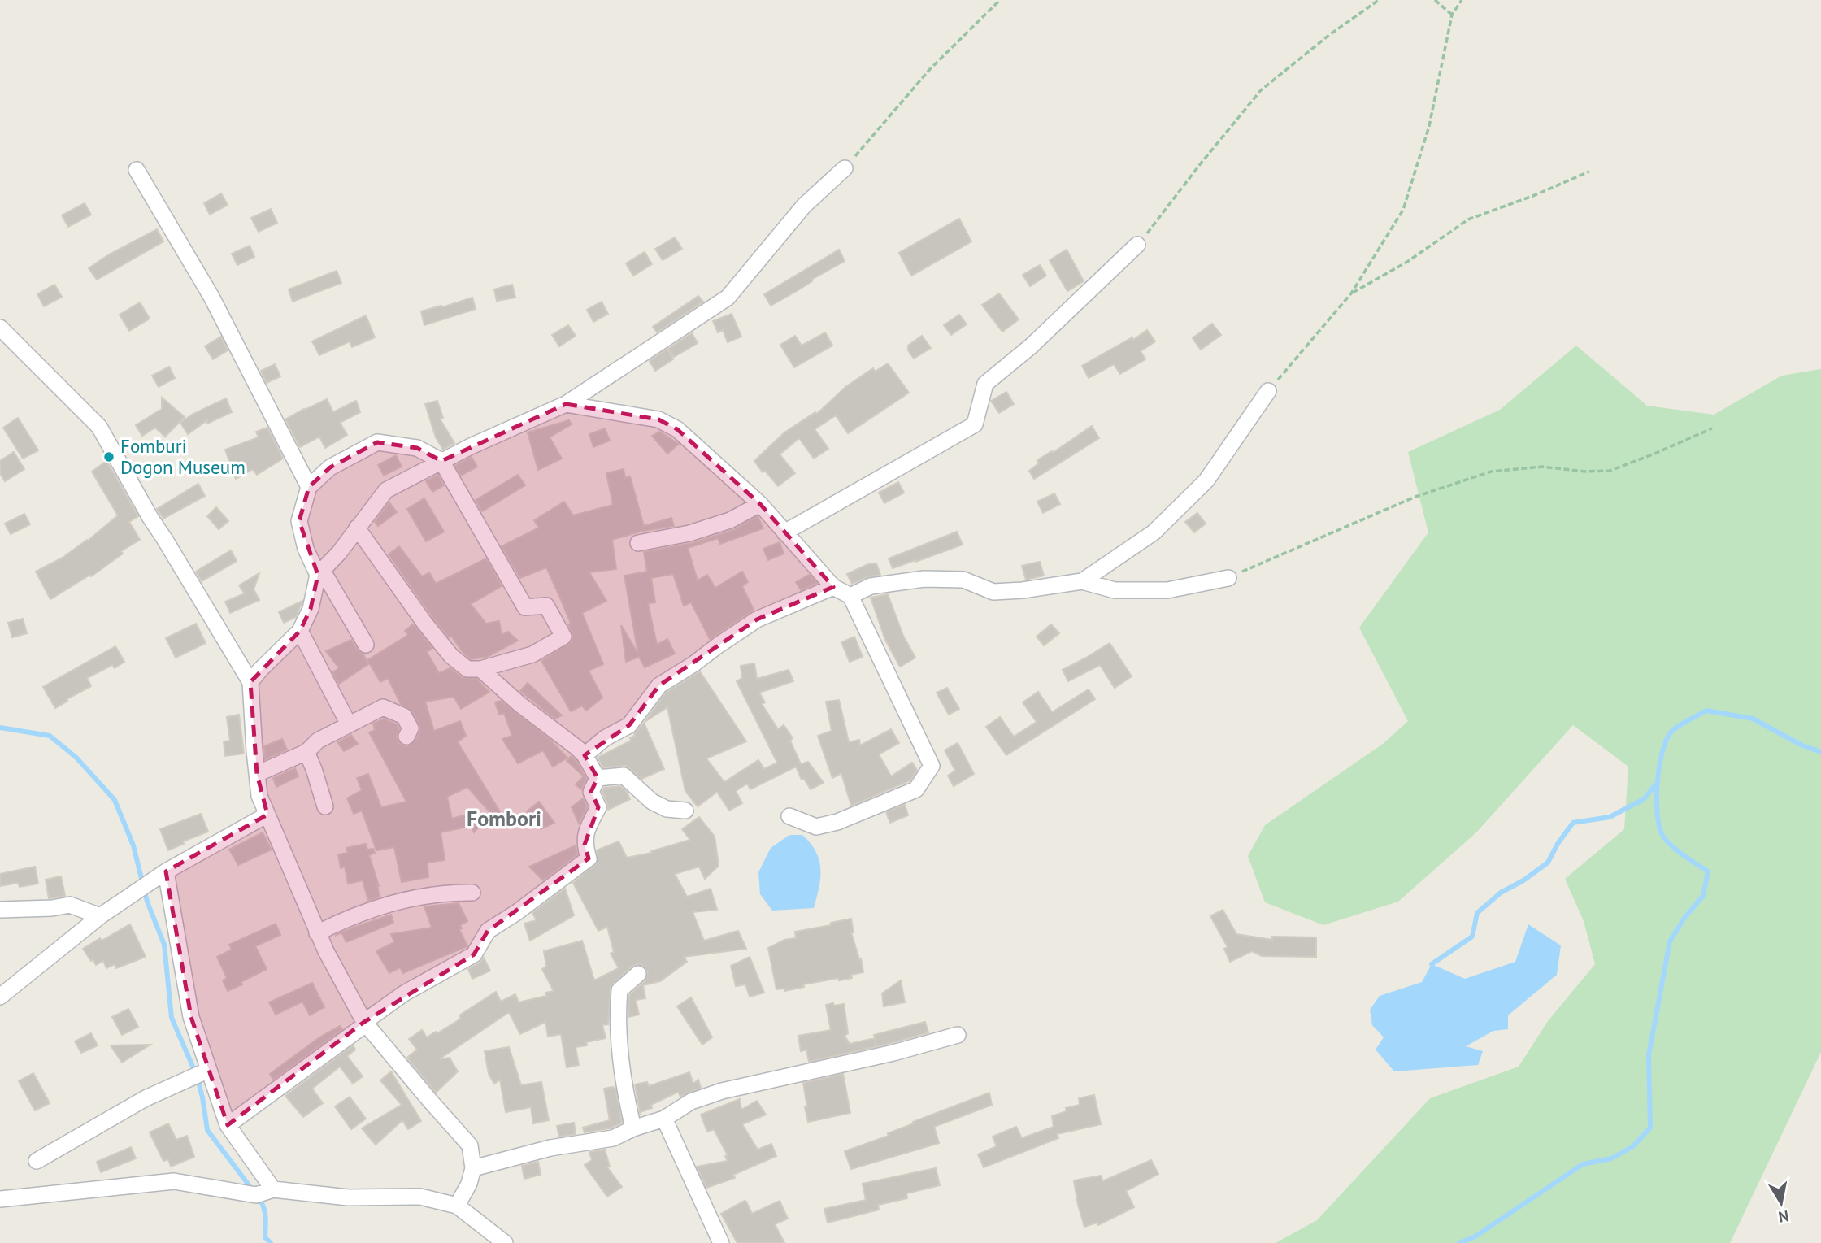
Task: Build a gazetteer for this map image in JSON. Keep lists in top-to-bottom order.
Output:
{
  "districts": ["Fombori"],
  "places": ["Fomburi Dogon Museum"],
  "north": "bottom"
}
